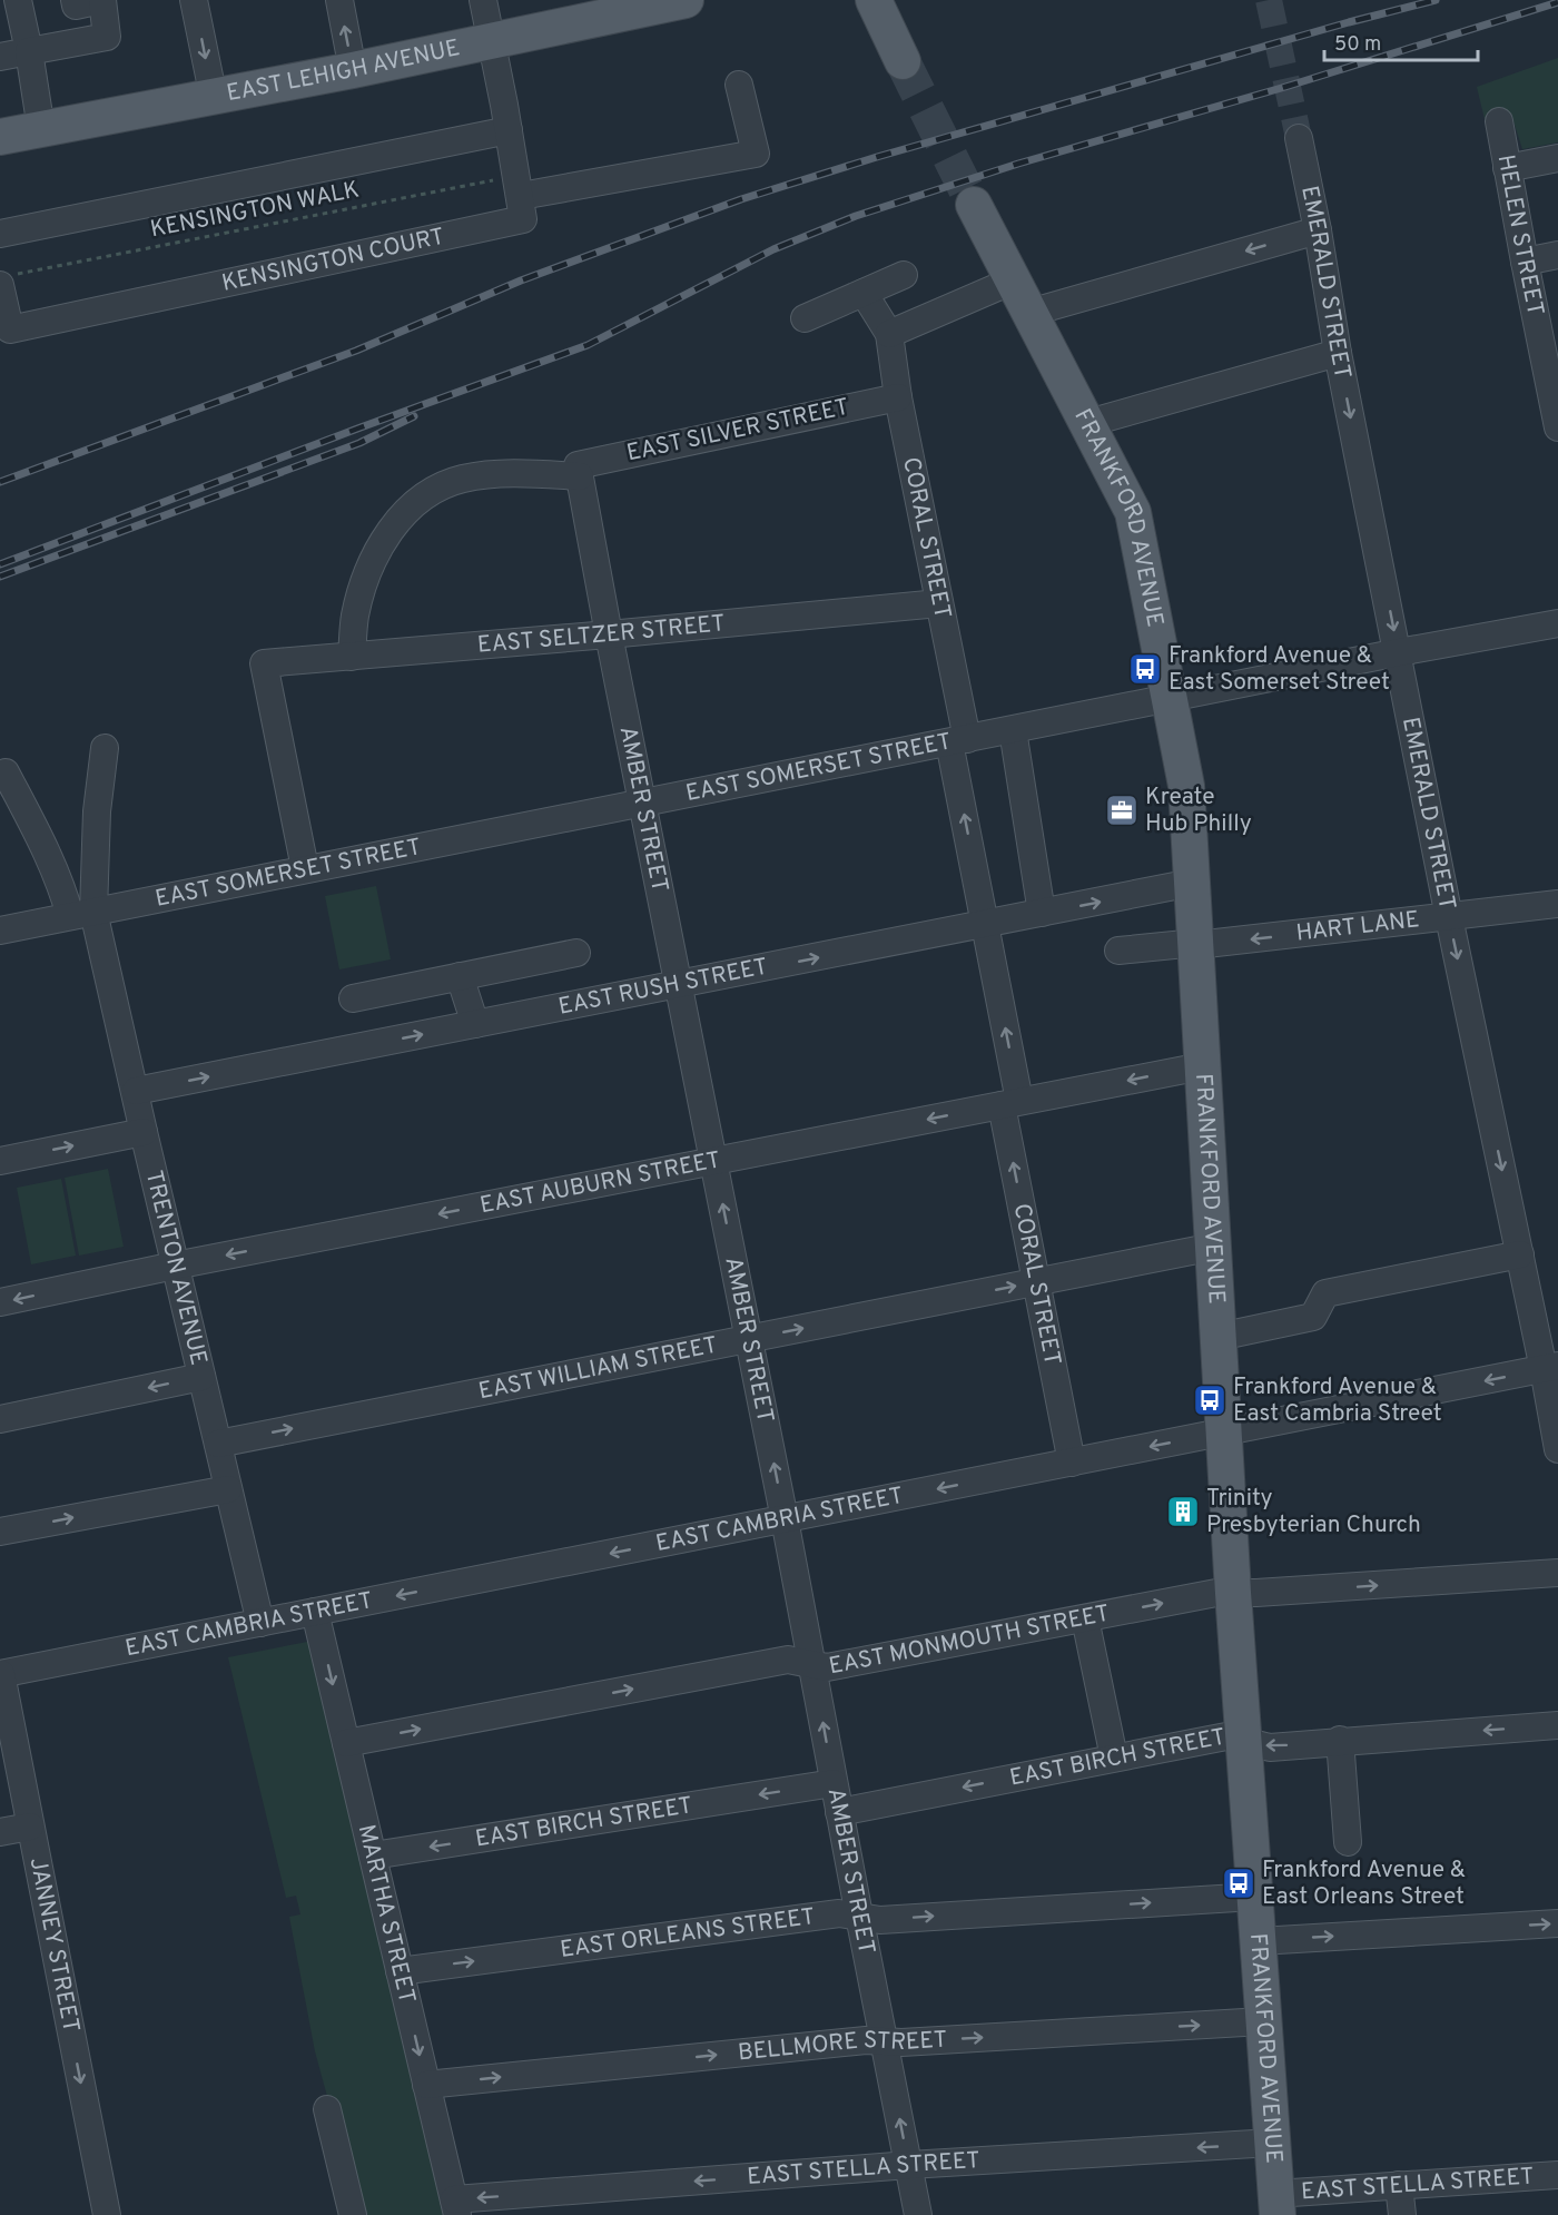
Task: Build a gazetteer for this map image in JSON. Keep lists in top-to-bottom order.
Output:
{
  "streets": {
    "main road": ["EAST LEHIGH AVENUE", "FRANKFORD AVENUE"],
    "street": [
      "HELEN STREET",
      "KENSINGTON COURT",
      "EMERALD STREET",
      "EAST SILVER STREET",
      "CORAL STREET",
      "EAST SELTZER STREET",
      "EAST SOMERSET STREET",
      "AMBER STREET",
      "HART LANE",
      "EAST RUSH STREET",
      "EAST AUBURN STREET",
      "TRENTON AVENUE",
      "EAST WILLIAM STREET",
      "EAST CAMBRIA STREET",
      "EAST MONMOUTH STREET",
      "EAST BIRCH STREET",
      "MARTHA STREET",
      "EAST ORLEANS STREET",
      "JANNEY STREET",
      "BELLMORE STREET",
      "EAST STELLA STREET"
    ],
    "path": ["KENSINGTON WALK"]
  },
  "crossings": [
    ["EAST LEHIGH AVENUE", "KENSINGTON COURT"],
    ["KENSINGTON WALK", "KENSINGTON COURT"],
    ["EMERALD STREET", "EAST SOMERSET STREET"],
    ["EMERALD STREET", "HART LANE"],
    ["EMERALD STREET", "EAST CAMBRIA STREET"],
    ["EAST SILVER STREET", "CORAL STREET"],
    ["EAST SILVER STREET", "EAST SELTZER STREET"],
    ["EAST SILVER STREET", "AMBER STREET"],
    ["FRANKFORD AVENUE", "EAST SOMERSET STREET"],
    ["FRANKFORD AVENUE", "HART LANE"],
    ["FRANKFORD AVENUE", "EAST RUSH STREET"],
    ["FRANKFORD AVENUE", "EAST AUBURN STREET"],
    ["FRANKFORD AVENUE", "EAST WILLIAM STREET"],
    ["FRANKFORD AVENUE", "EAST CAMBRIA STREET"],
    ["FRANKFORD AVENUE", "EAST MONMOUTH STREET"],
    ["FRANKFORD AVENUE", "EAST BIRCH STREET"],
    ["FRANKFORD AVENUE", "EAST ORLEANS STREET"],
    ["FRANKFORD AVENUE", "BELLMORE STREET"],
    ["FRANKFORD AVENUE", "EAST STELLA STREET"],
    ["CORAL STREET", "EAST SELTZER STREET"],
    ["CORAL STREET", "EAST SOMERSET STREET"],
    ["CORAL STREET", "EAST RUSH STREET"],
    ["CORAL STREET", "EAST AUBURN STREET"],
    ["CORAL STREET", "EAST WILLIAM STREET"],
    ["CORAL STREET", "EAST CAMBRIA STREET"],
    ["EAST SELTZER STREET", "EAST SOMERSET STREET"],
    ["EAST SELTZER STREET", "AMBER STREET"],
    ["EAST SOMERSET STREET", "AMBER STREET"],
    ["EAST SOMERSET STREET", "TRENTON AVENUE"],
    ["AMBER STREET", "EAST RUSH STREET"],
    ["AMBER STREET", "EAST AUBURN STREET"],
    ["AMBER STREET", "EAST WILLIAM STREET"],
    ["AMBER STREET", "EAST CAMBRIA STREET"],
    ["AMBER STREET", "EAST MONMOUTH STREET"],
    ["AMBER STREET", "EAST BIRCH STREET"],
    ["AMBER STREET", "EAST ORLEANS STREET"],
    ["AMBER STREET", "BELLMORE STREET"],
    ["AMBER STREET", "EAST STELLA STREET"],
    ["EAST RUSH STREET", "TRENTON AVENUE"],
    ["EAST AUBURN STREET", "TRENTON AVENUE"],
    ["TRENTON AVENUE", "EAST WILLIAM STREET"],
    ["TRENTON AVENUE", "EAST CAMBRIA STREET"],
    ["EAST CAMBRIA STREET", "MARTHA STREET"],
    ["EAST CAMBRIA STREET", "JANNEY STREET"],
    ["EAST MONMOUTH STREET", "MARTHA STREET"],
    ["EAST BIRCH STREET", "MARTHA STREET"],
    ["MARTHA STREET", "EAST ORLEANS STREET"],
    ["MARTHA STREET", "BELLMORE STREET"],
    ["MARTHA STREET", "EAST STELLA STREET"]
  ],
  "one_way": [
    "EMERALD STREET",
    "HART LANE",
    "EAST RUSH STREET",
    "EAST WILLIAM STREET",
    "EAST CAMBRIA STREET",
    "EAST MONMOUTH STREET",
    "EAST BIRCH STREET",
    "MARTHA STREET",
    "EAST ORLEANS STREET",
    "JANNEY STREET",
    "BELLMORE STREET",
    "EAST STELLA STREET"
  ],
  "places": {
    "bus stop": ["Frankford Avenue & East Somerset Street", "Frankford Avenue & East Cambria Street", "Frankford Avenue & East Orleans Street"],
    "office": ["Kreate Hub Philly"],
    "building": ["Trinity Presbyterian Church"]
  },
  "scale_bar": "50 m"
}
